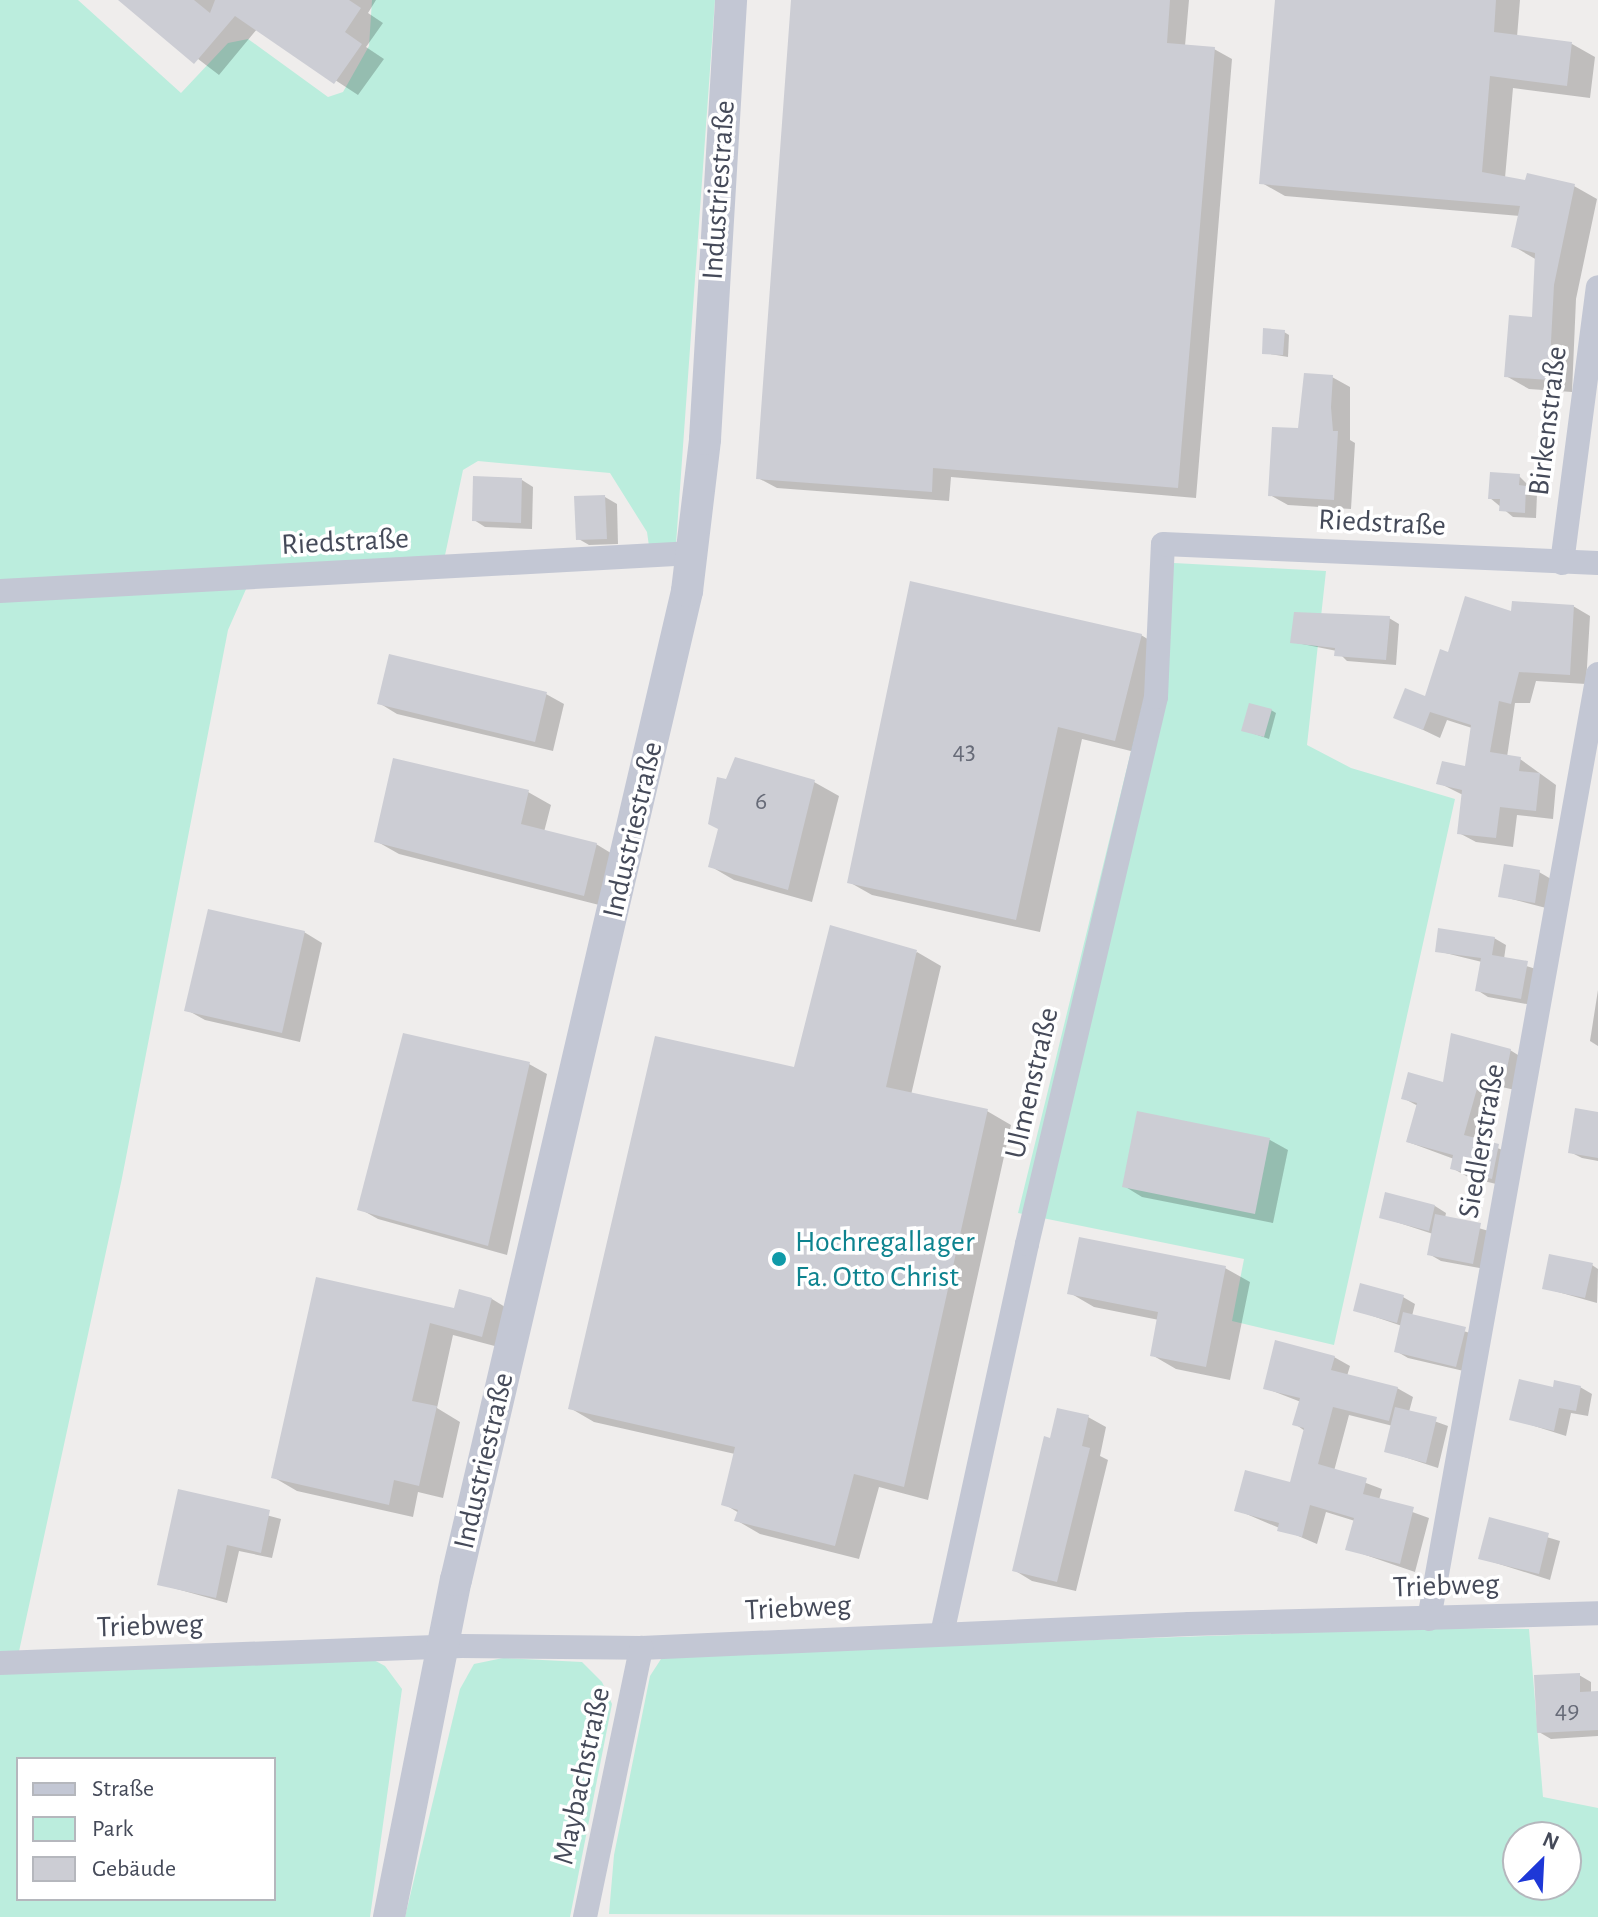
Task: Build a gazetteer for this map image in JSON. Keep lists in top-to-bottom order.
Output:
{
  "streets": {
    "street": [
      "Industriestraße",
      "Birkenstraße",
      "Riedstraße",
      "Ulmenstraße",
      "Siedlerstraße",
      "Triebweg",
      "Maybachstraße"
    ]
  },
  "crossings": [
    ["Industriestraße", "Riedstraße"],
    ["Industriestraße", "Triebweg"],
    ["Birkenstraße", "Riedstraße"],
    ["Riedstraße", "Ulmenstraße"],
    ["Ulmenstraße", "Triebweg"],
    ["Siedlerstraße", "Triebweg"],
    ["Triebweg", "Maybachstraße"]
  ],
  "places": ["Hochregallager Fa. Otto Christ"],
  "house_numbers": ["43", "6", "49"],
  "legend": ["Straße", "Park", "Gebäude"],
  "north": "top right"
}
